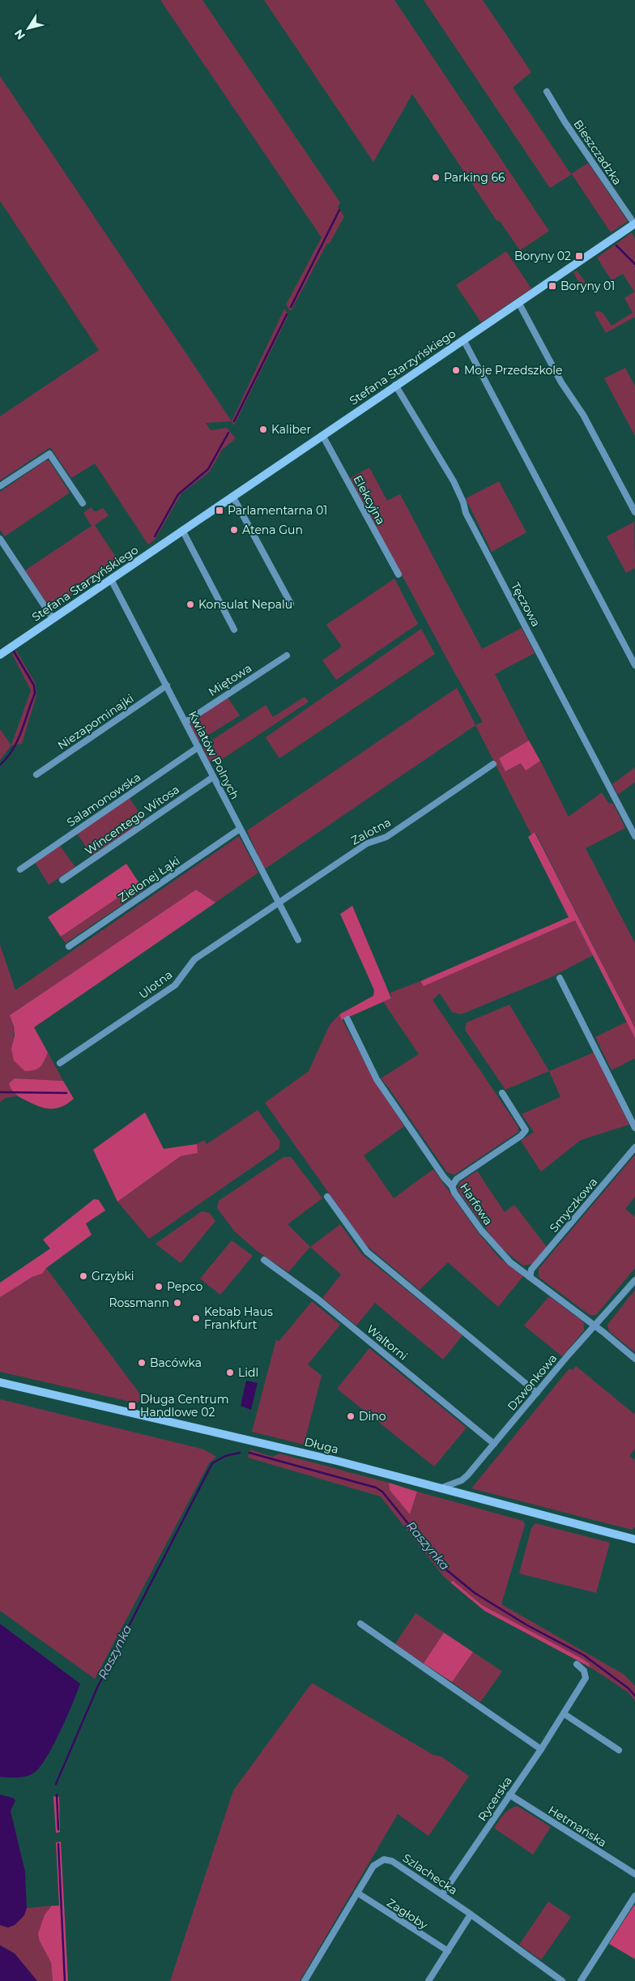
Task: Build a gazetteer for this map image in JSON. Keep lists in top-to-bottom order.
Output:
{
  "streets": {
    "street": [
      "Bieszczadzka",
      "Stefana Starzyńskiego",
      "Elekcyjna",
      "Tęczowa",
      "Miętowa",
      "Niezapominajki",
      "Kwiatów Polnych",
      "Salamonowska",
      "Wincentego Witosa",
      "Zalotna",
      "Zielonej Łąki",
      "Ulotna",
      "Harfowa",
      "Smyczkowa",
      "Waltorni",
      "Dzwonkowa",
      "Długa",
      "Rycerska",
      "Hetmańska",
      "Szlachecka",
      "Zagłoby"
    ]
  },
  "crossings": [
    ["Bieszczadzka", "Stefana Starzyńskiego"],
    ["Stefana Starzyńskiego", "Elekcyjna"],
    ["Stefana Starzyńskiego", "Tęczowa"],
    ["Stefana Starzyńskiego", "Kwiatów Polnych"],
    ["Miętowa", "Kwiatów Polnych"],
    ["Niezapominajki", "Kwiatów Polnych"],
    ["Kwiatów Polnych", "Salamonowska"],
    ["Kwiatów Polnych", "Wincentego Witosa"],
    ["Kwiatów Polnych", "Zalotna"],
    ["Kwiatów Polnych", "Zielonej Łąki"],
    ["Kwiatów Polnych", "Ulotna"],
    ["Zalotna", "Ulotna"],
    ["Harfowa", "Smyczkowa"],
    ["Harfowa", "Dzwonkowa"],
    ["Waltorni", "Dzwonkowa"],
    ["Dzwonkowa", "Długa"],
    ["Rycerska", "Hetmańska"],
    ["Rycerska", "Szlachecka"],
    ["Szlachecka", "Zagłoby"]
  ],
  "water": ["Raszynka"],
  "places": {
    "other": [
      "Parking 66",
      "Moje Przedszkole",
      "Kaliber",
      "Atena Gun",
      "Konsulat Nepalu",
      "Grzybki",
      "Pepco",
      "Rossmann",
      "Kebab Haus Frankfurt",
      "Bacówka",
      "Lidl",
      "Dino"
    ],
    "transit": [
      "Boryny 02",
      "Boryny 01",
      "Parlamentarna 01",
      "Długa Centrum Handlowe 02"
    ]
  },
  "north": "bottom left"
}
